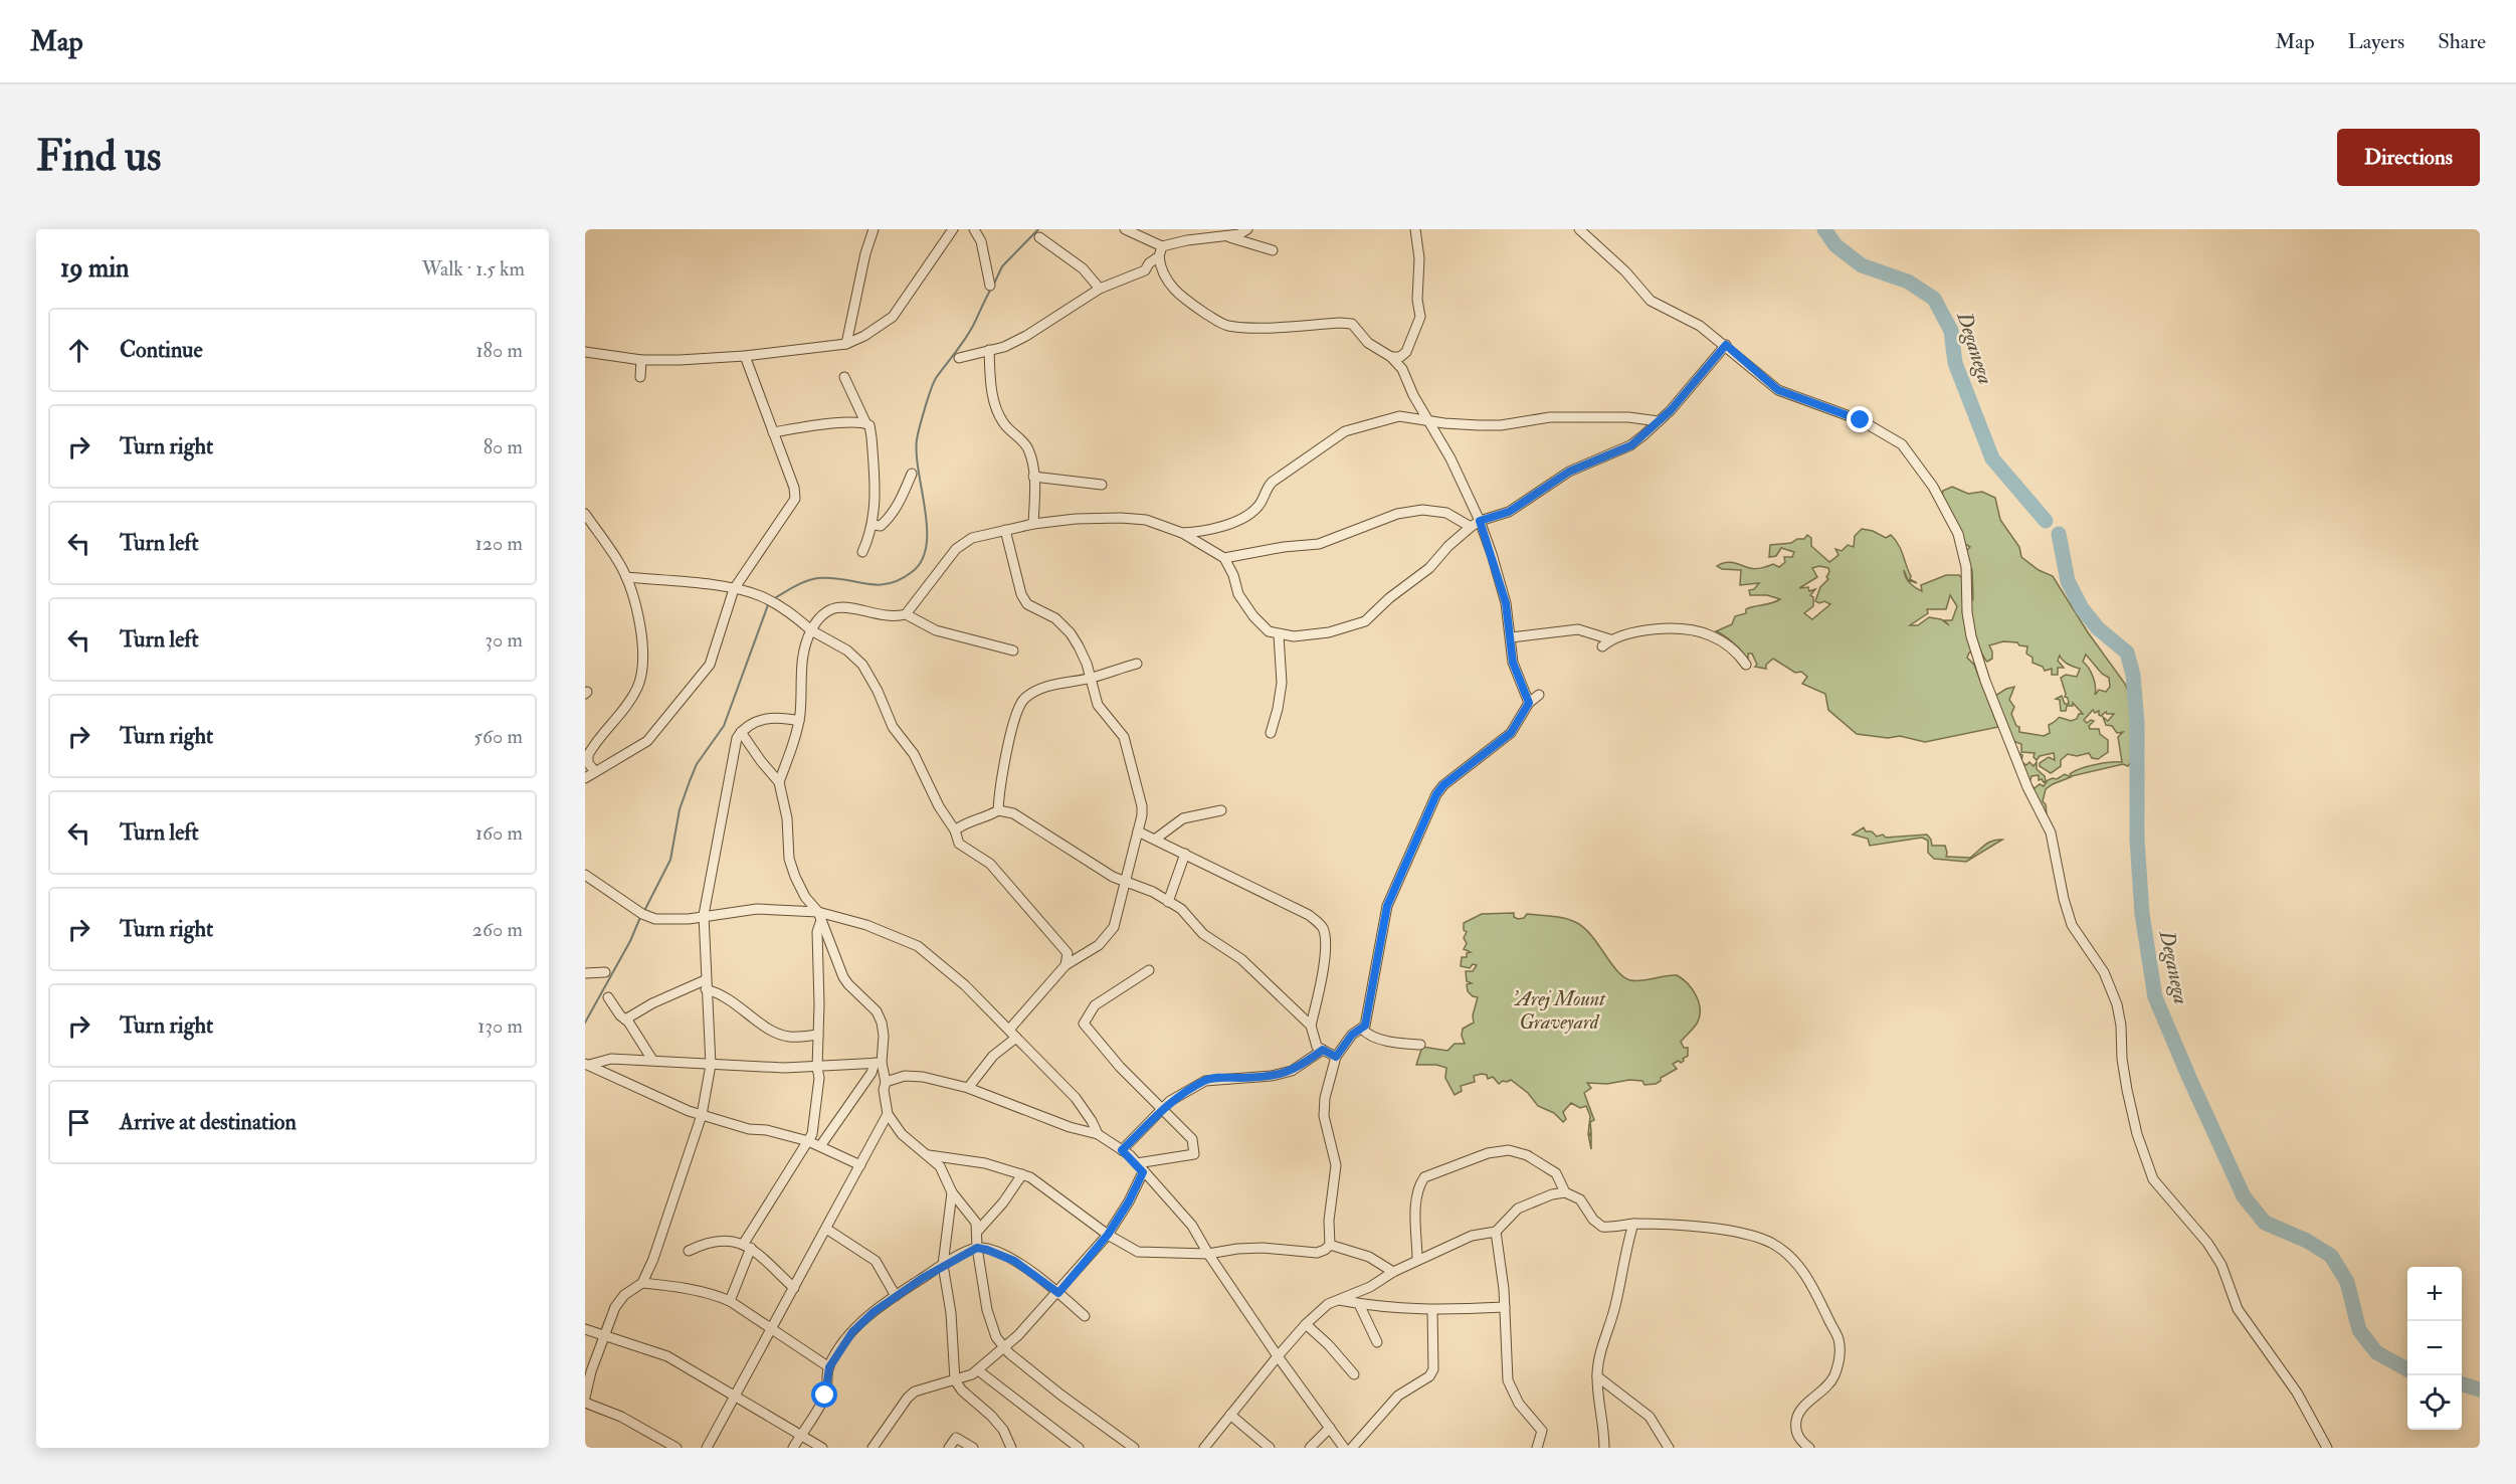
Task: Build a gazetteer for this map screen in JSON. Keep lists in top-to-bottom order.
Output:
{
  "water": ["Deganega"],
  "parks": ["'Arej Mount Graveyard"],
  "page": {
    "header": "Map",
    "nav": ["Map", "Layers", "Share"],
    "buttons": "Directions",
    "title": "Find us",
    "heading": ["19 min", "Walk · 1.5 km"],
    "list": [
      ["Continue", "180 m"],
      ["Turn right", "80 m"],
      ["Turn left", "120 m"],
      ["Turn left", "30 m"],
      ["Turn right", "560 m"],
      ["Turn left", "160 m"],
      ["Turn right", "260 m"],
      ["Turn right", "130 m"],
      "Arrive at destination"
    ],
    "map_buttons": ["+", "−"]
  }
}
